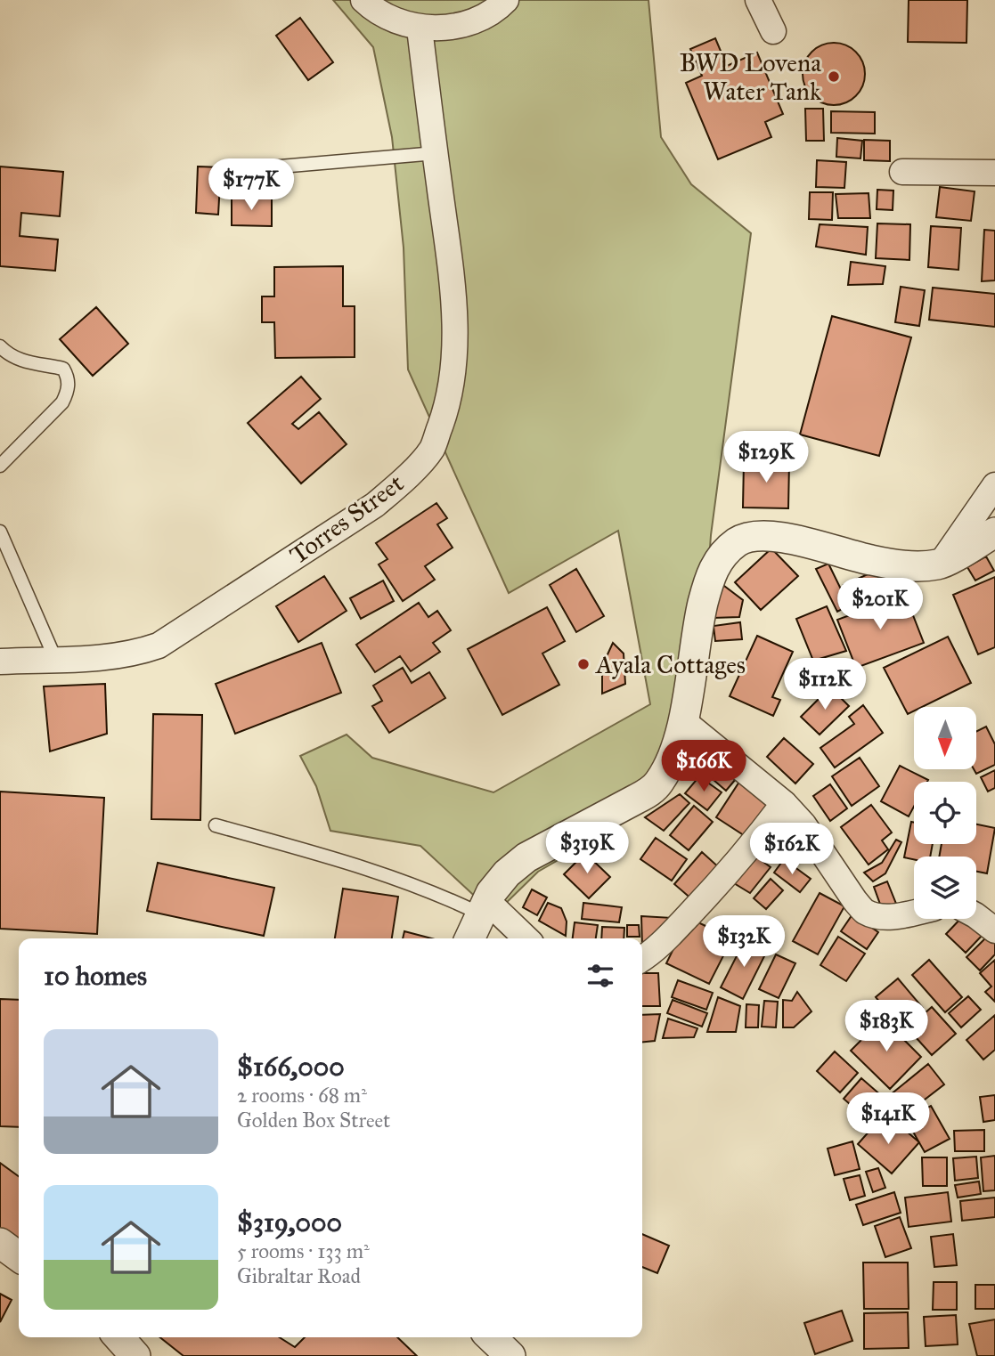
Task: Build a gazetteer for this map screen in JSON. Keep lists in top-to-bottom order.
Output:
{
  "streets": {
    "street": ["Torres Street"]
  },
  "places": ["BWD Lovena Water Tank", "Ayala Cottages"],
  "north": "bottom",
  "page": {
    "price": [
      "$177K",
      "$129K",
      "$201K",
      "$112K",
      "$166K",
      "$319K",
      "$162K",
      "$132K",
      "$183K",
      "$141K"
    ],
    "heading": "10 homes",
    "list": [
      {
        "name": "$166,000",
        "note": "2 rooms · 68 m² · Golden Box Street"
      },
      {
        "name": "$319,000",
        "note": "5 rooms · 133 m² · Gibraltar Road"
      }
    ]
  }
}
